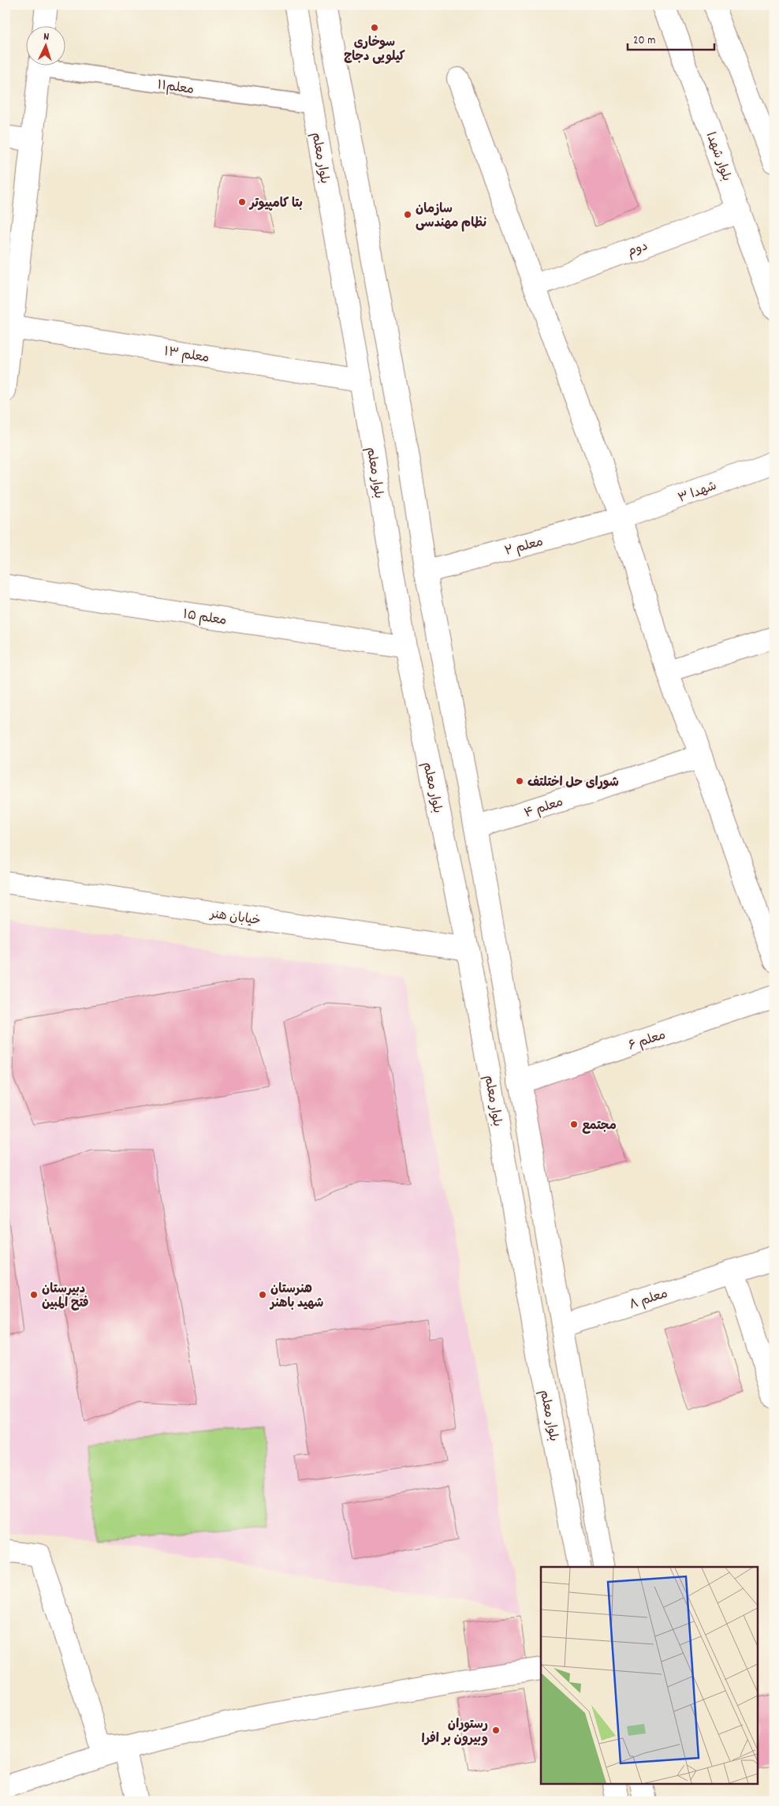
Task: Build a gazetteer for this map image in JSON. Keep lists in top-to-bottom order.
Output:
{
  "streets": {
    "street": [
      "بلوار شهدا",
      "بلوار معلم",
      "دوم",
      "معلم ۱۳",
      "شهدا ۳",
      "معلم ۲",
      "معلم ۱۵",
      "معلم ۴",
      "خیابان هنر",
      "معلم ۶",
      "معلم ۸"
    ],
    "lane": ["معلم۱۱"]
  },
  "crossings": [
    ["معلم۱۱", "بلوار معلم"],
    ["بلوار شهدا", "دوم"],
    ["بلوار معلم", "معلم ۱۳"],
    ["بلوار معلم", "معلم ۱۵"],
    ["بلوار معلم", "خیابان هنر"],
    ["شهدا ۳", "معلم ۲"]
  ],
  "places": [
    "سوخاری کیلویی دجاج",
    "بتا کامپیوتر",
    "سازمان نظام مهندسی",
    "شورای حل اختلتف",
    "مجتمع",
    "دبیرستان فتح المبین",
    "هنرستان شهید باهنر",
    "رستوران وبیرون بر افرا"
  ],
  "scale_bar": "20 m",
  "north": "top"
}
